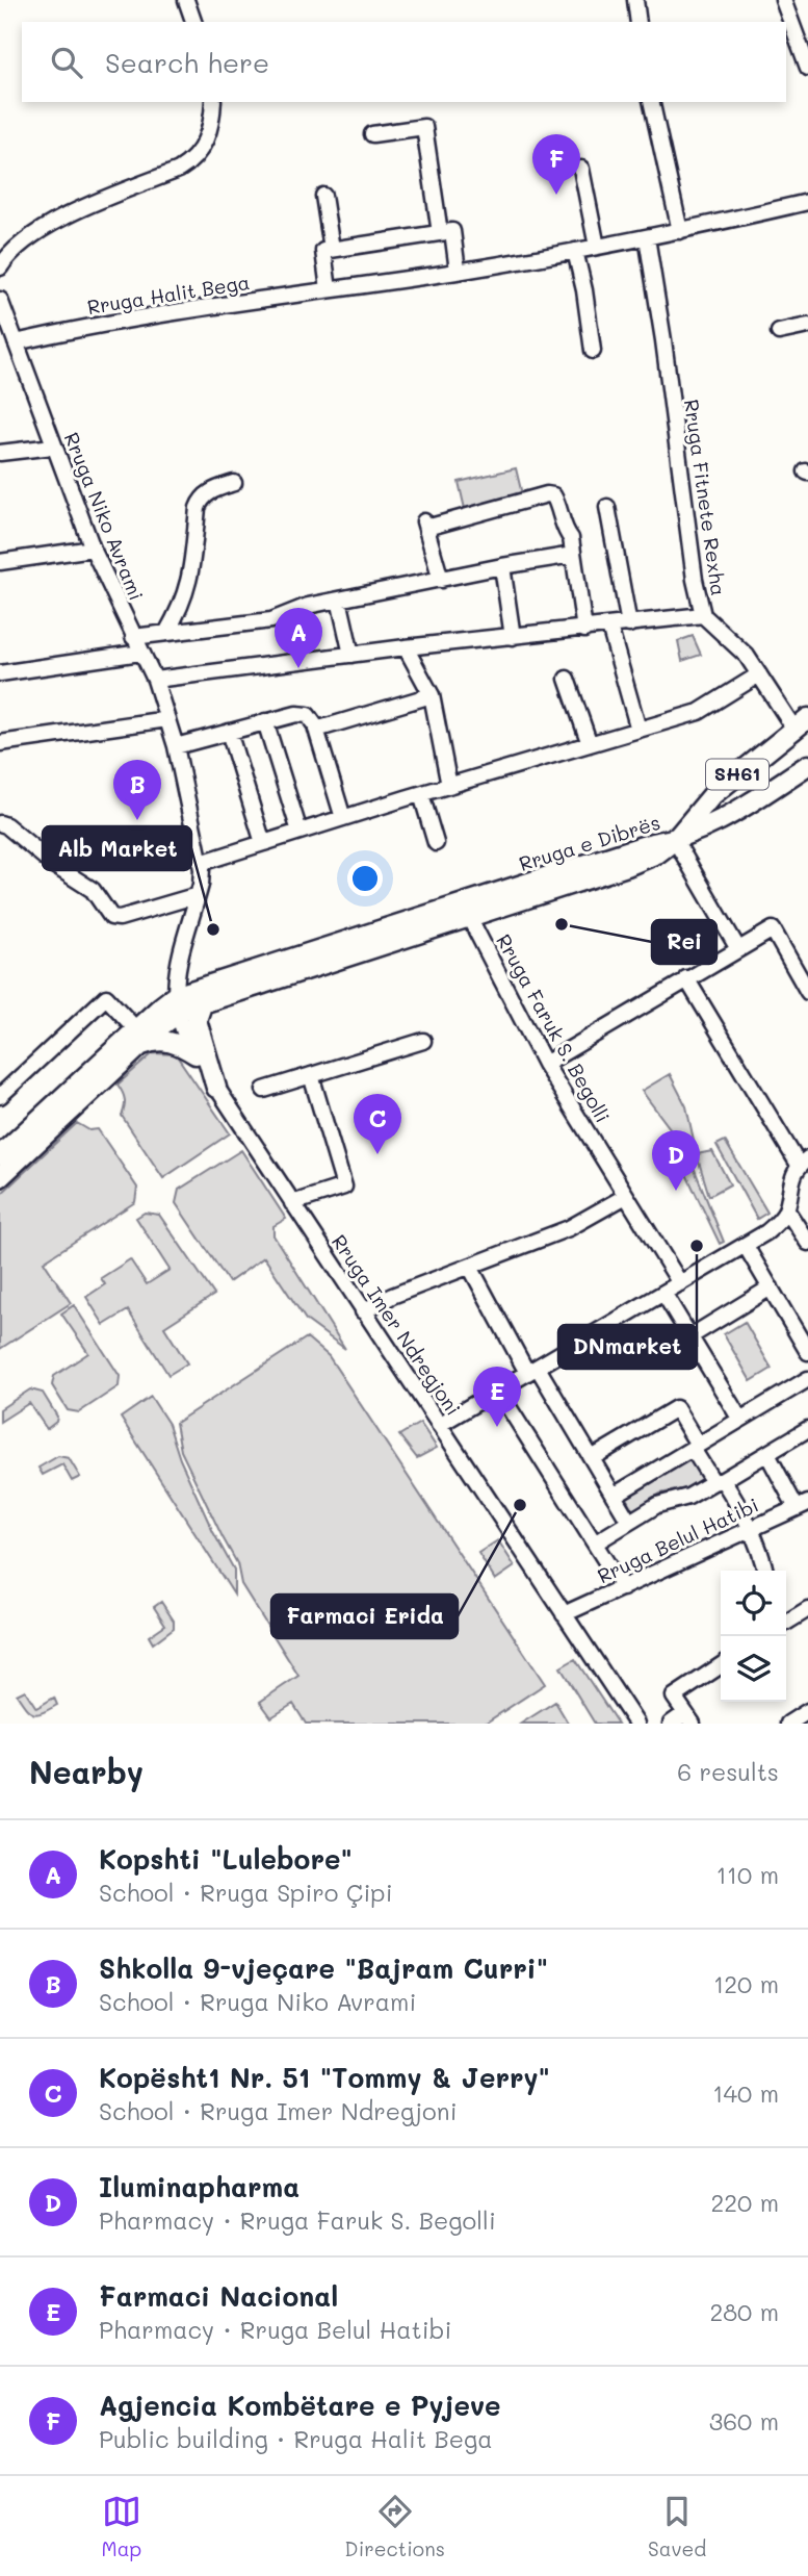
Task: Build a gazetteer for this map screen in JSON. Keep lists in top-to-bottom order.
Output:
{
  "streets": {
    "main road": ["SH61", "Rruga e Dibrës"],
    "street": [
      "Rruga Halit Bega",
      "Rruga Fitnete Rexha",
      "Rruga Niko Avrami",
      "Rruga Faruk S. Begolli",
      "Rruga Imer Ndregjoni",
      "Rruga Belul Hatibi"
    ]
  },
  "crossings": [
    ["Rruga Halit Bega", "Rruga Fitnete Rexha"],
    ["Rruga Halit Bega", "Rruga Niko Avrami"],
    ["Rruga Fitnete Rexha", "SH61"],
    ["Rruga Niko Avrami", "Rruga e Dibrës"],
    ["Rruga Niko Avrami", "Rruga Imer Ndregjoni"],
    ["SH61", "Rruga e Dibrës"],
    ["Rruga e Dibrës", "Rruga Faruk S. Begolli"],
    ["Rruga e Dibrës", "Rruga Imer Ndregjoni"],
    ["Rruga Imer Ndregjoni", "Rruga Belul Hatibi"]
  ],
  "places": [
    "Rei",
    "Alb Market",
    "DNmarket",
    "Farmaci Erida"
  ],
  "page": {
    "search": "Search here",
    "pins": [
      "F",
      "A",
      "B",
      "C",
      "D",
      "E"
    ],
    "heading": ["Nearby", "6 results"],
    "list": [
      {
        "mark": "A",
        "name": "Kopshti \"Lulebore\"",
        "note": "School · Rruga Spiro Çipi",
        "value": "110 m"
      },
      {
        "mark": "B",
        "name": "Shkolla 9-vjeçare \"Bajram Curri\"",
        "note": "School · Rruga Niko Avrami",
        "value": "120 m"
      },
      {
        "mark": "C",
        "name": "Kopësht1 Nr. 51 \"Tommy & Jerry\"",
        "note": "School · Rruga Imer Ndregjoni",
        "value": "140 m"
      },
      {
        "mark": "D",
        "name": "Iluminapharma",
        "note": "Pharmacy · Rruga Faruk S. Begolli",
        "value": "220 m"
      },
      {
        "mark": "E",
        "name": "Farmaci Nacional",
        "note": "Pharmacy · Rruga Belul Hatibi",
        "value": "280 m"
      },
      {
        "mark": "F",
        "name": "Agjencia Kombëtare e Pyjeve",
        "note": "Public building · Rruga Halit Bega",
        "value": "360 m"
      }
    ],
    "nav": ["Map", "Directions", "Saved"]
  }
}
